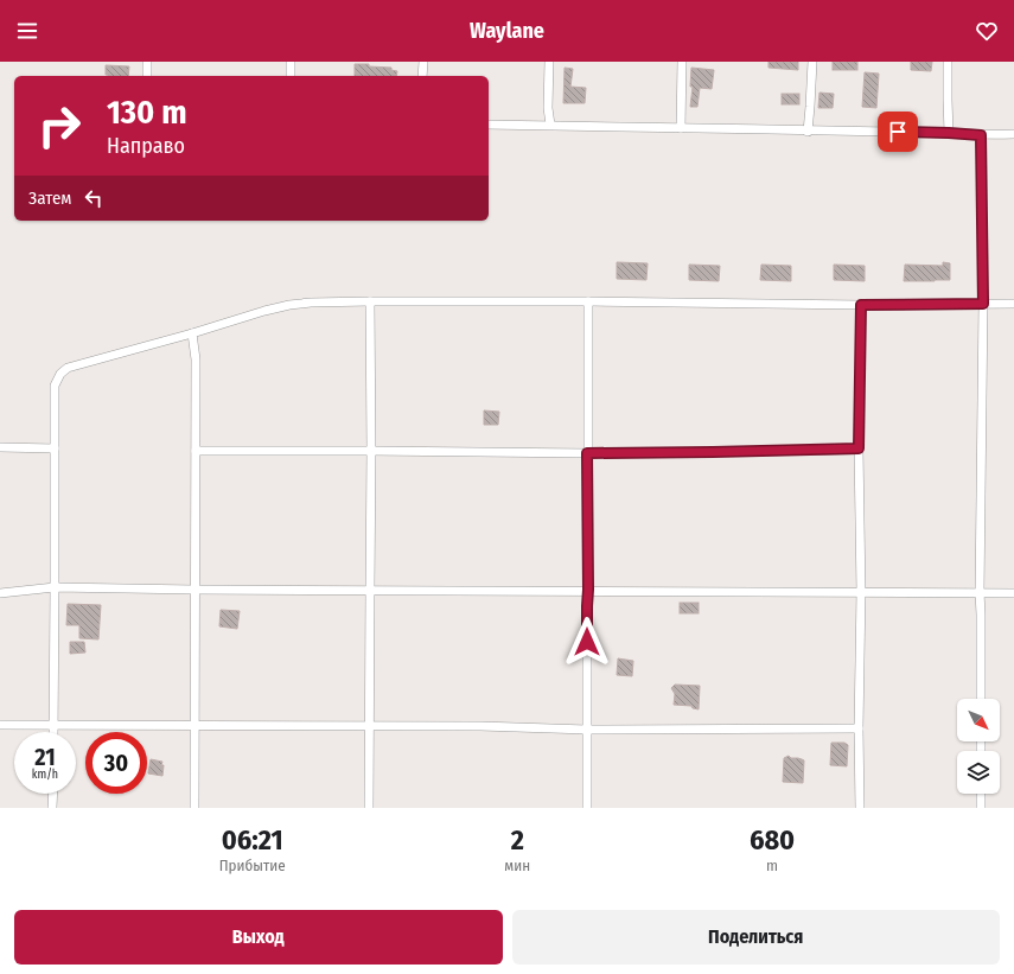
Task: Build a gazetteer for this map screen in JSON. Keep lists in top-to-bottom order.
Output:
{
  "north": "bottom right",
  "page": {
    "header": "Waylane",
    "turn": ["130 m", "Направо"],
    "then": "Затем",
    "speed": "21 km/h",
    "limit": "30",
    "eta": [
      "06:21",
      "Прибытие",
      "2",
      "мин",
      "680",
      "m"
    ],
    "buttons": ["Выход", "Поделиться"]
  }
}
